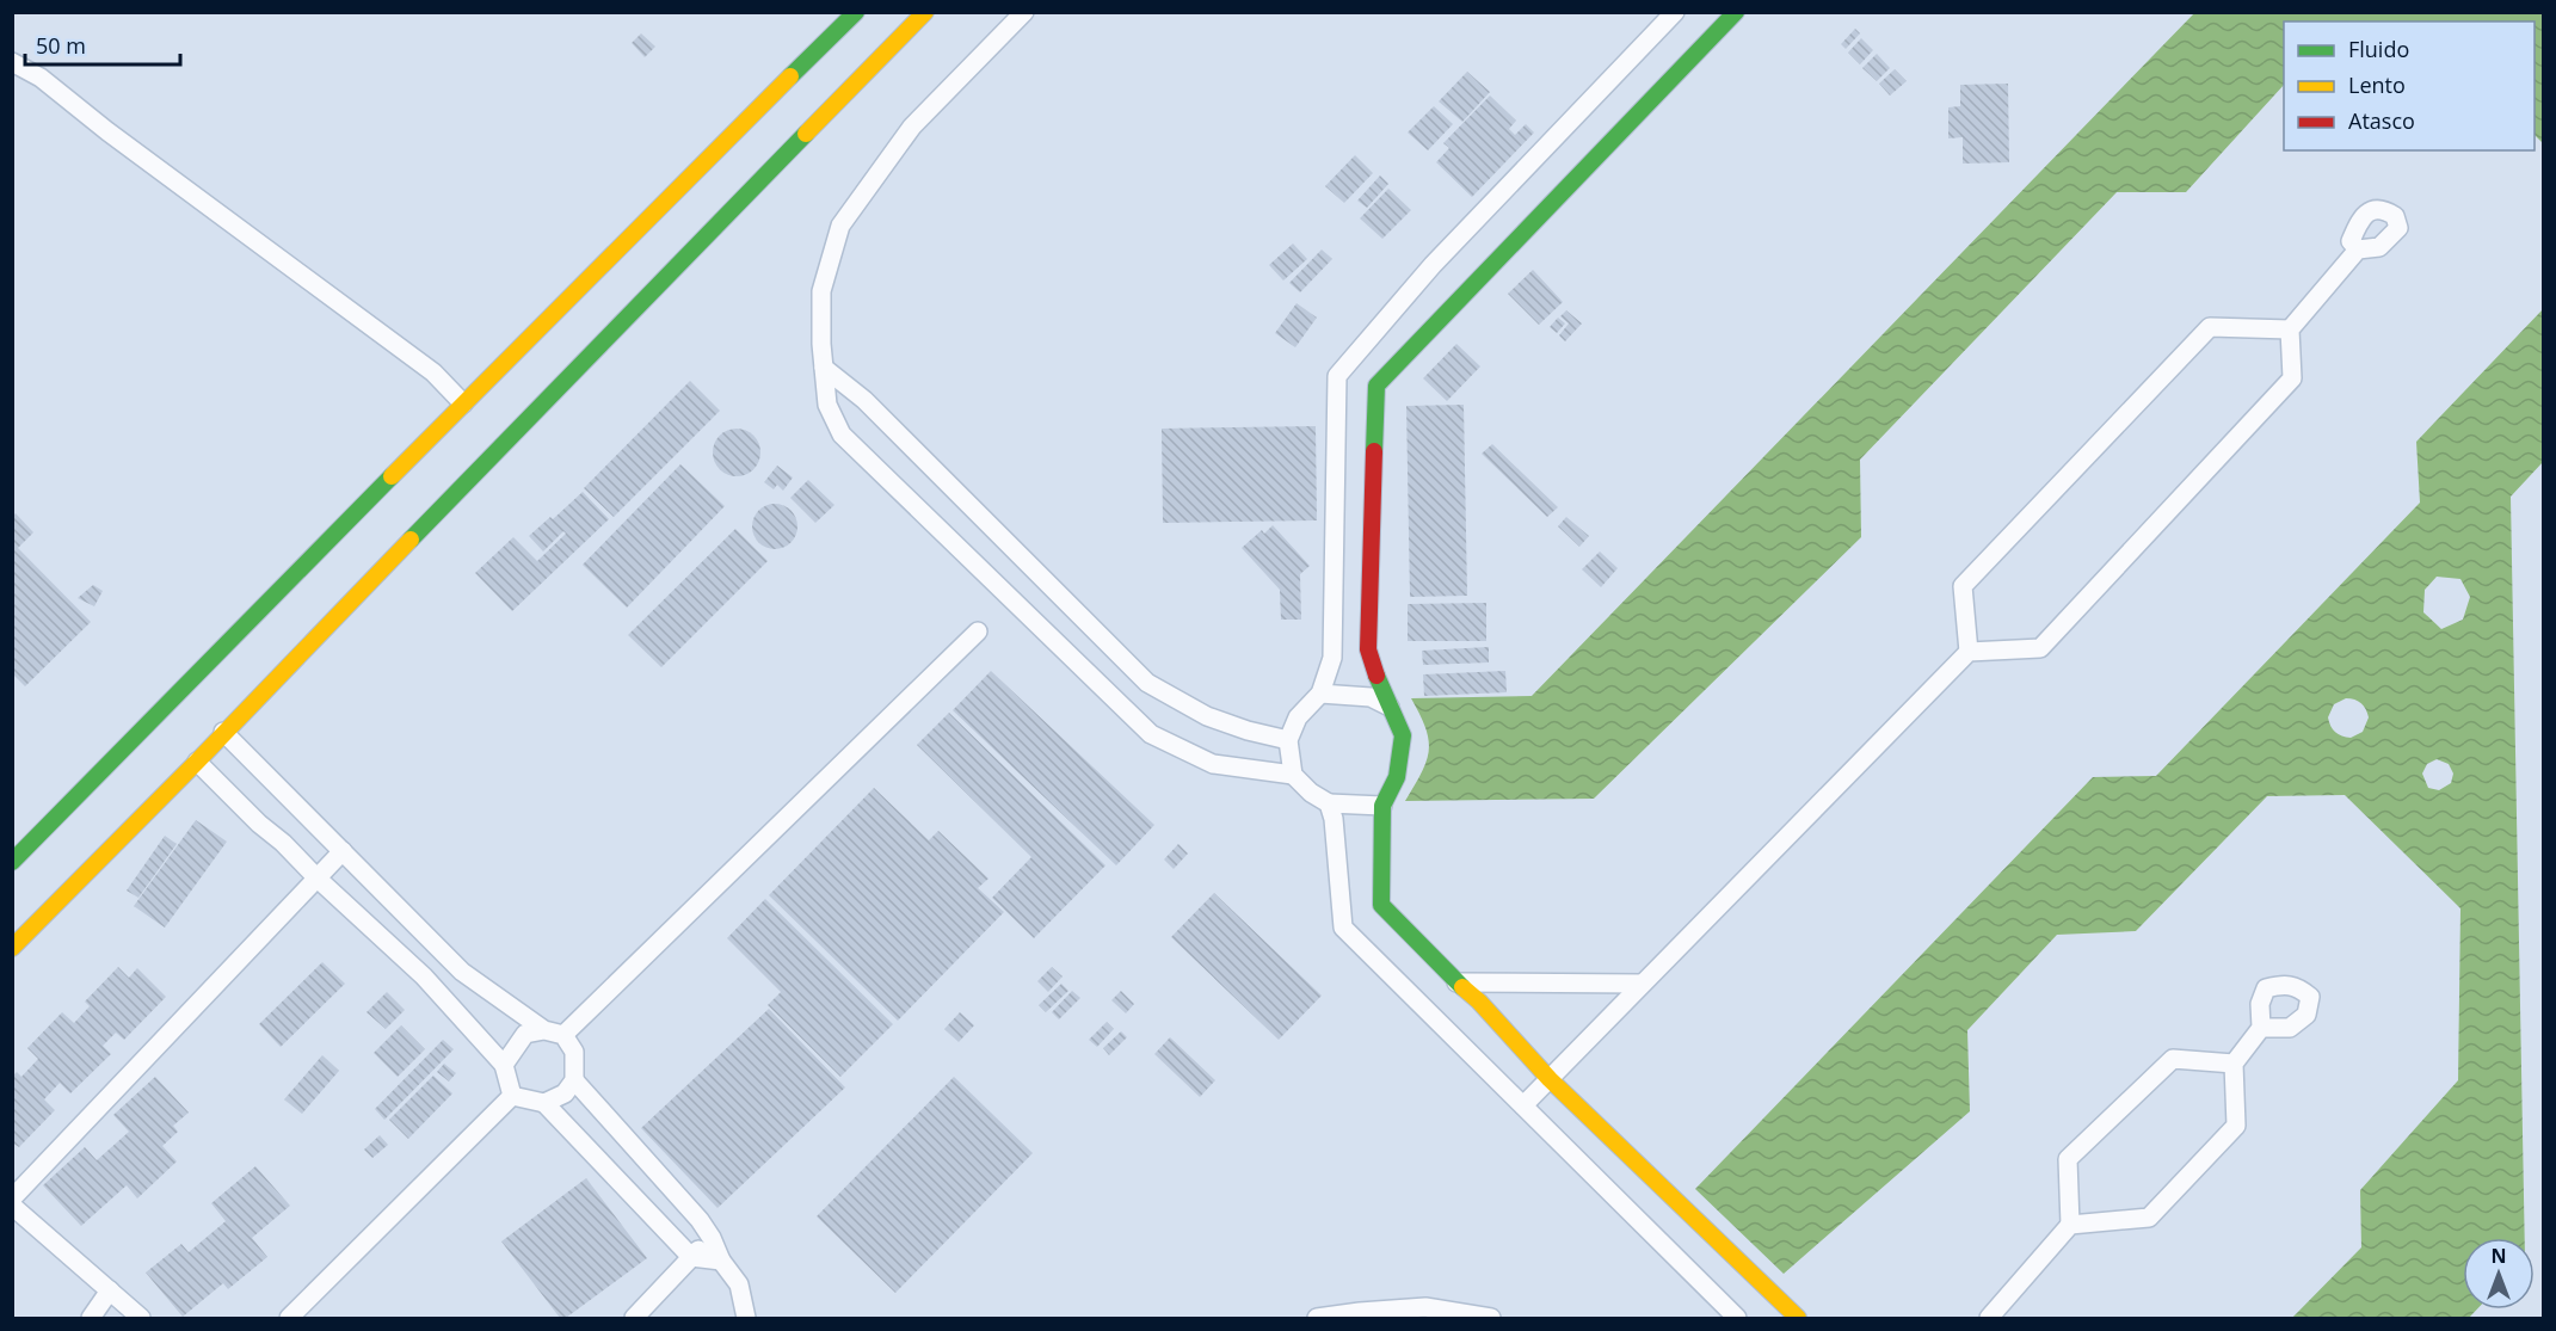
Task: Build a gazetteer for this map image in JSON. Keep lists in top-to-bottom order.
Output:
{
  "legend": ["Fluido", "Lento", "Atasco"],
  "scale_bar": "50 m",
  "north": "top"
}
